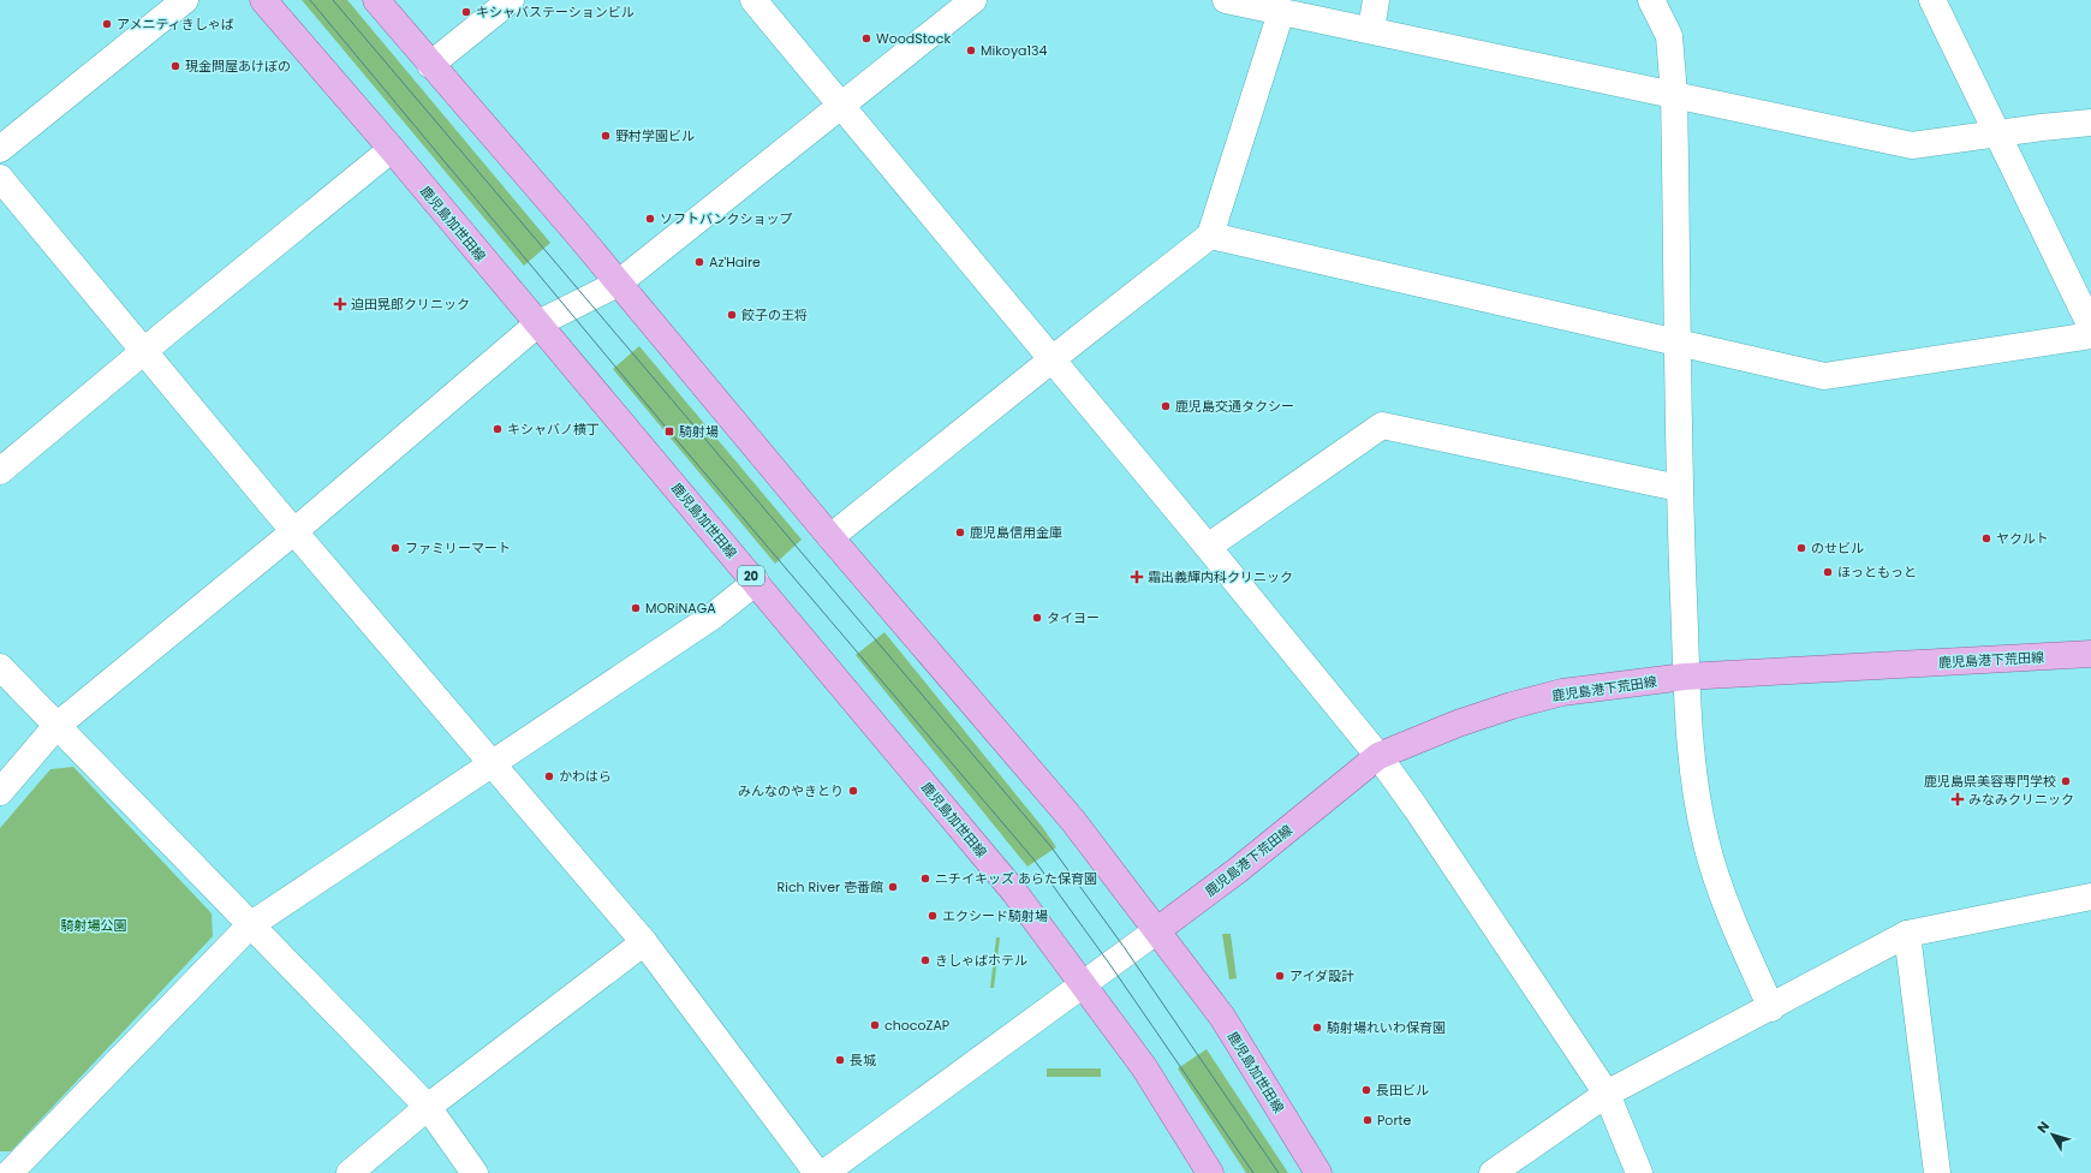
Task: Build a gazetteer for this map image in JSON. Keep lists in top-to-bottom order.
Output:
{
  "streets": {
    "main road": ["鹿児島加世田線", "20", "鹿児島港下荒田線"]
  },
  "crossings": [
    ["鹿児島加世田線", "鹿児島港下荒田線"]
  ],
  "parks": ["騎射場公園"],
  "places": {
    "other": [
      "キシャバステーションビル",
      "アメニティきしゃば",
      "WoodStock",
      "Mikoya134",
      "現金問屋あけぼの",
      "野村学園ビル",
      "ソフトバンクショップ",
      "Az'Haire",
      "餃子の王将",
      "鹿児島交通タクシー",
      "キシャバノ横丁",
      "鹿児島信用金庫",
      "ヤクルト",
      "ファミリーマート",
      "のせビル",
      "ほっともっと",
      "MORiNAGA",
      "タイヨー",
      "かわはら",
      "鹿児島県美容専門学校",
      "みんなのやきとり",
      "ニチイキッズ あらた保育園",
      "Rich River 壱番館",
      "エクシード騎射場",
      "きしゃばホテル",
      "アイダ設計",
      "chocoZAP",
      "騎射場れいわ保育園",
      "長城",
      "長田ビル",
      "Porte"
    ],
    "health": ["迫田晃郎クリニック", "霜出義輝内科クリニック", "みなみクリニック"],
    "transit": ["騎射場"]
  },
  "north": "top left"
}
